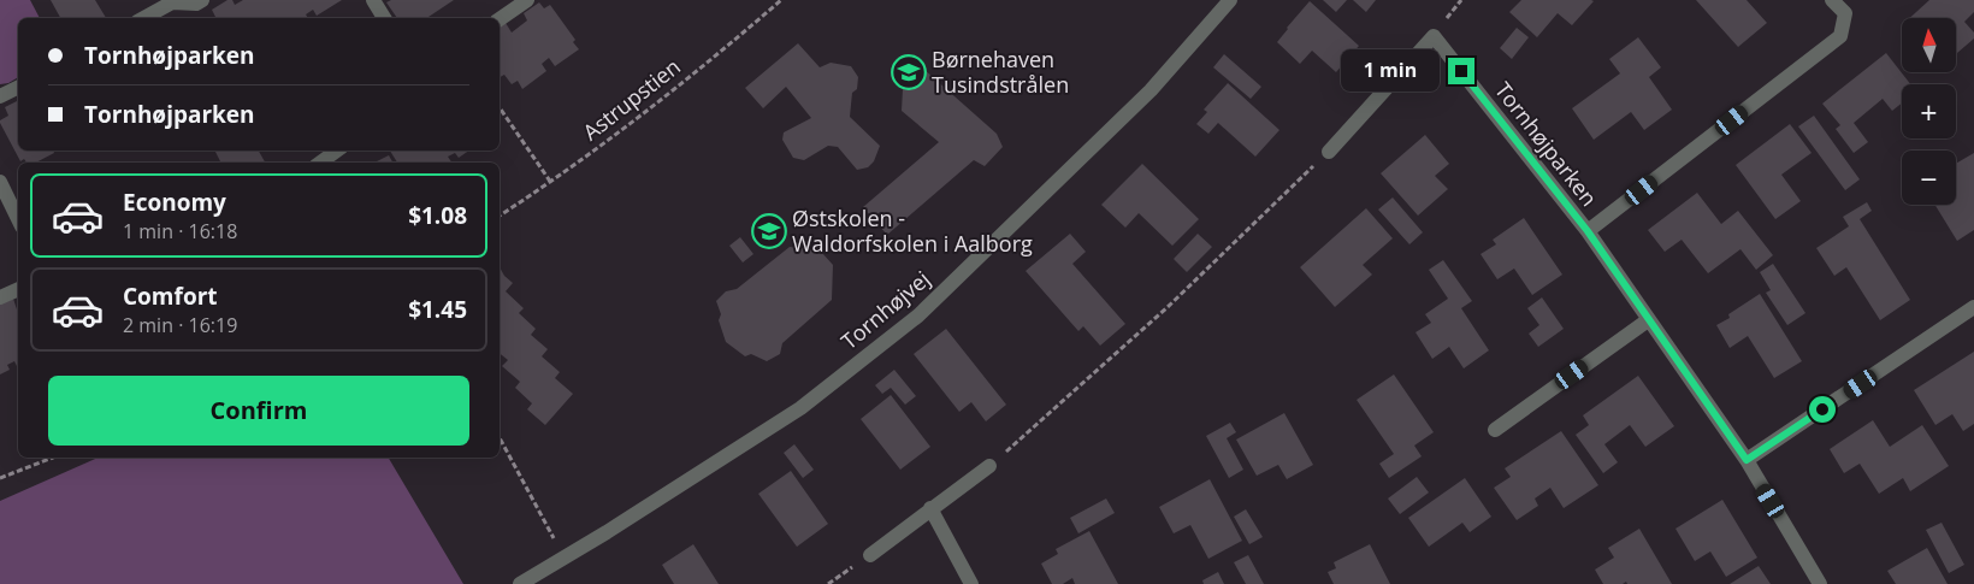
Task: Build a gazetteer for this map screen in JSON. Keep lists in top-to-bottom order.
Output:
{
  "streets": {
    "street": ["Tornhøjparken", "Tornhøjvej"],
    "path": ["Astrupstien"]
  },
  "places": {
    "school or university": ["Børnehaven Tusindstrålen", "Østskolen - Waldorfskolen i Aalborg"]
  },
  "north": "top",
  "page": {
    "map_buttons": ["+", "−"],
    "banner": ["Tornhøjparken", "Tornhøjparken"],
    "bubble": "1 min",
    "list": [
      {
        "name": "Economy",
        "note": "1 min · 16:18",
        "value": "$1.08"
      },
      {
        "name": "Comfort",
        "note": "2 min · 16:19",
        "value": "$1.45"
      }
    ],
    "buttons": "Confirm"
  }
}
